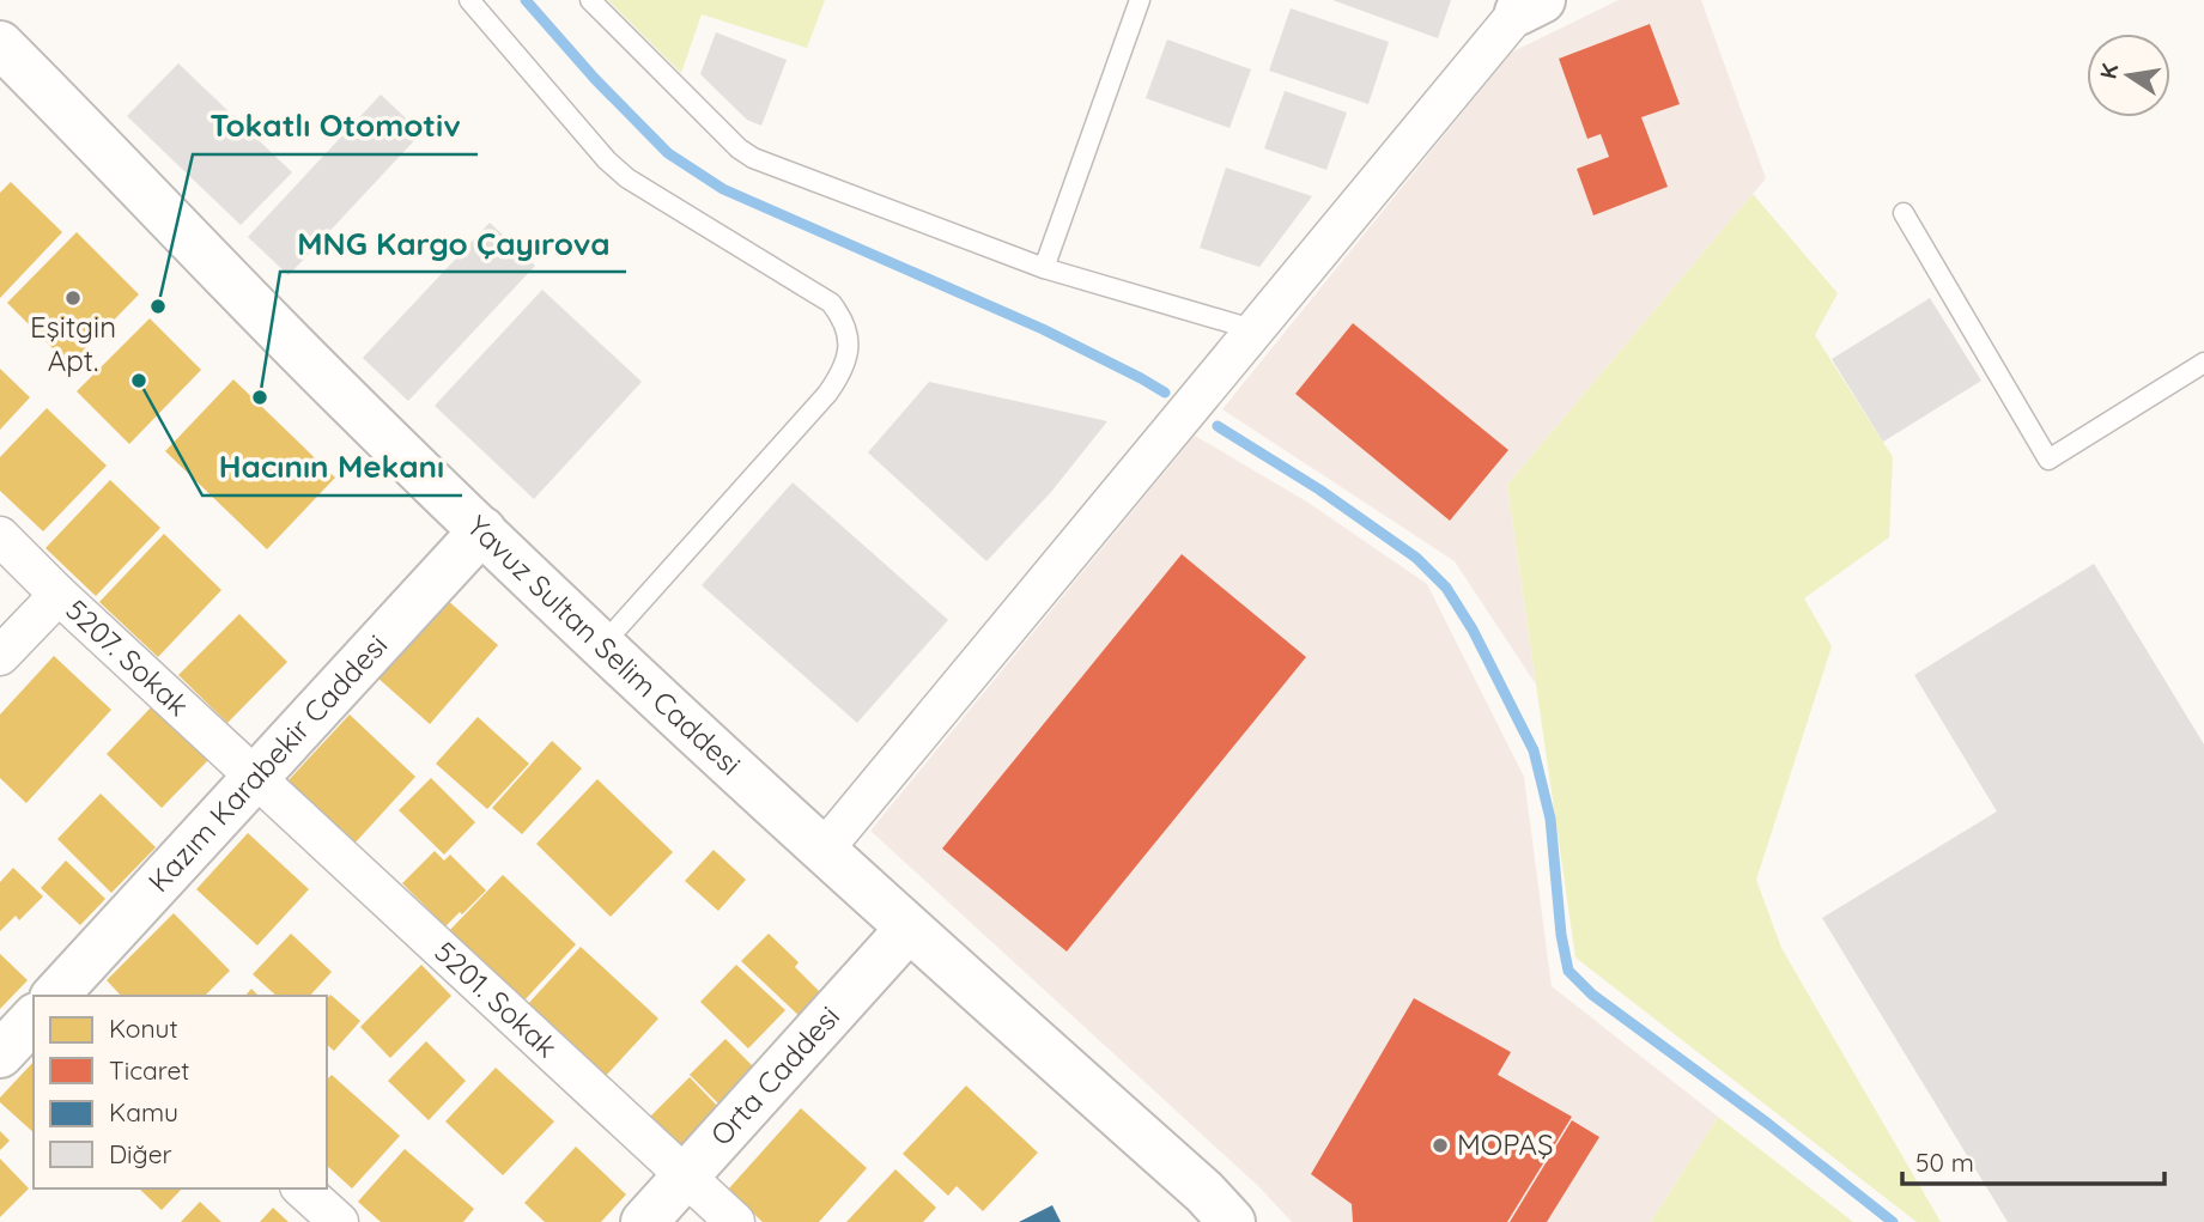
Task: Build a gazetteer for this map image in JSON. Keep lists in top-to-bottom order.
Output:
{
  "streets": {
    "main road": ["Yavuz Sultan Selim Caddesi", "Kazım Karabekir Caddesi", "Orta Caddesi"],
    "street": ["5207. Sokak", "5201. Sokak"]
  },
  "crossings": [
    ["Yavuz Sultan Selim Caddesi", "Kazım Karabekir Caddesi"],
    ["Yavuz Sultan Selim Caddesi", "Orta Caddesi"],
    ["5207. Sokak", "Kazım Karabekir Caddesi"],
    ["5207. Sokak", "5201. Sokak"],
    ["Kazım Karabekir Caddesi", "5201. Sokak"],
    ["5201. Sokak", "Orta Caddesi"]
  ],
  "places": [
    "Eşitgin Apt.",
    "Tokatlı Otomotiv",
    "Hacının Mekanı",
    "MNG Kargo Çayırova",
    "MOPAŞ"
  ],
  "legend": [
    "Konut",
    "Ticaret",
    "Kamu",
    "Diğer"
  ],
  "scale_bar": "50 m",
  "north": "left"
}
